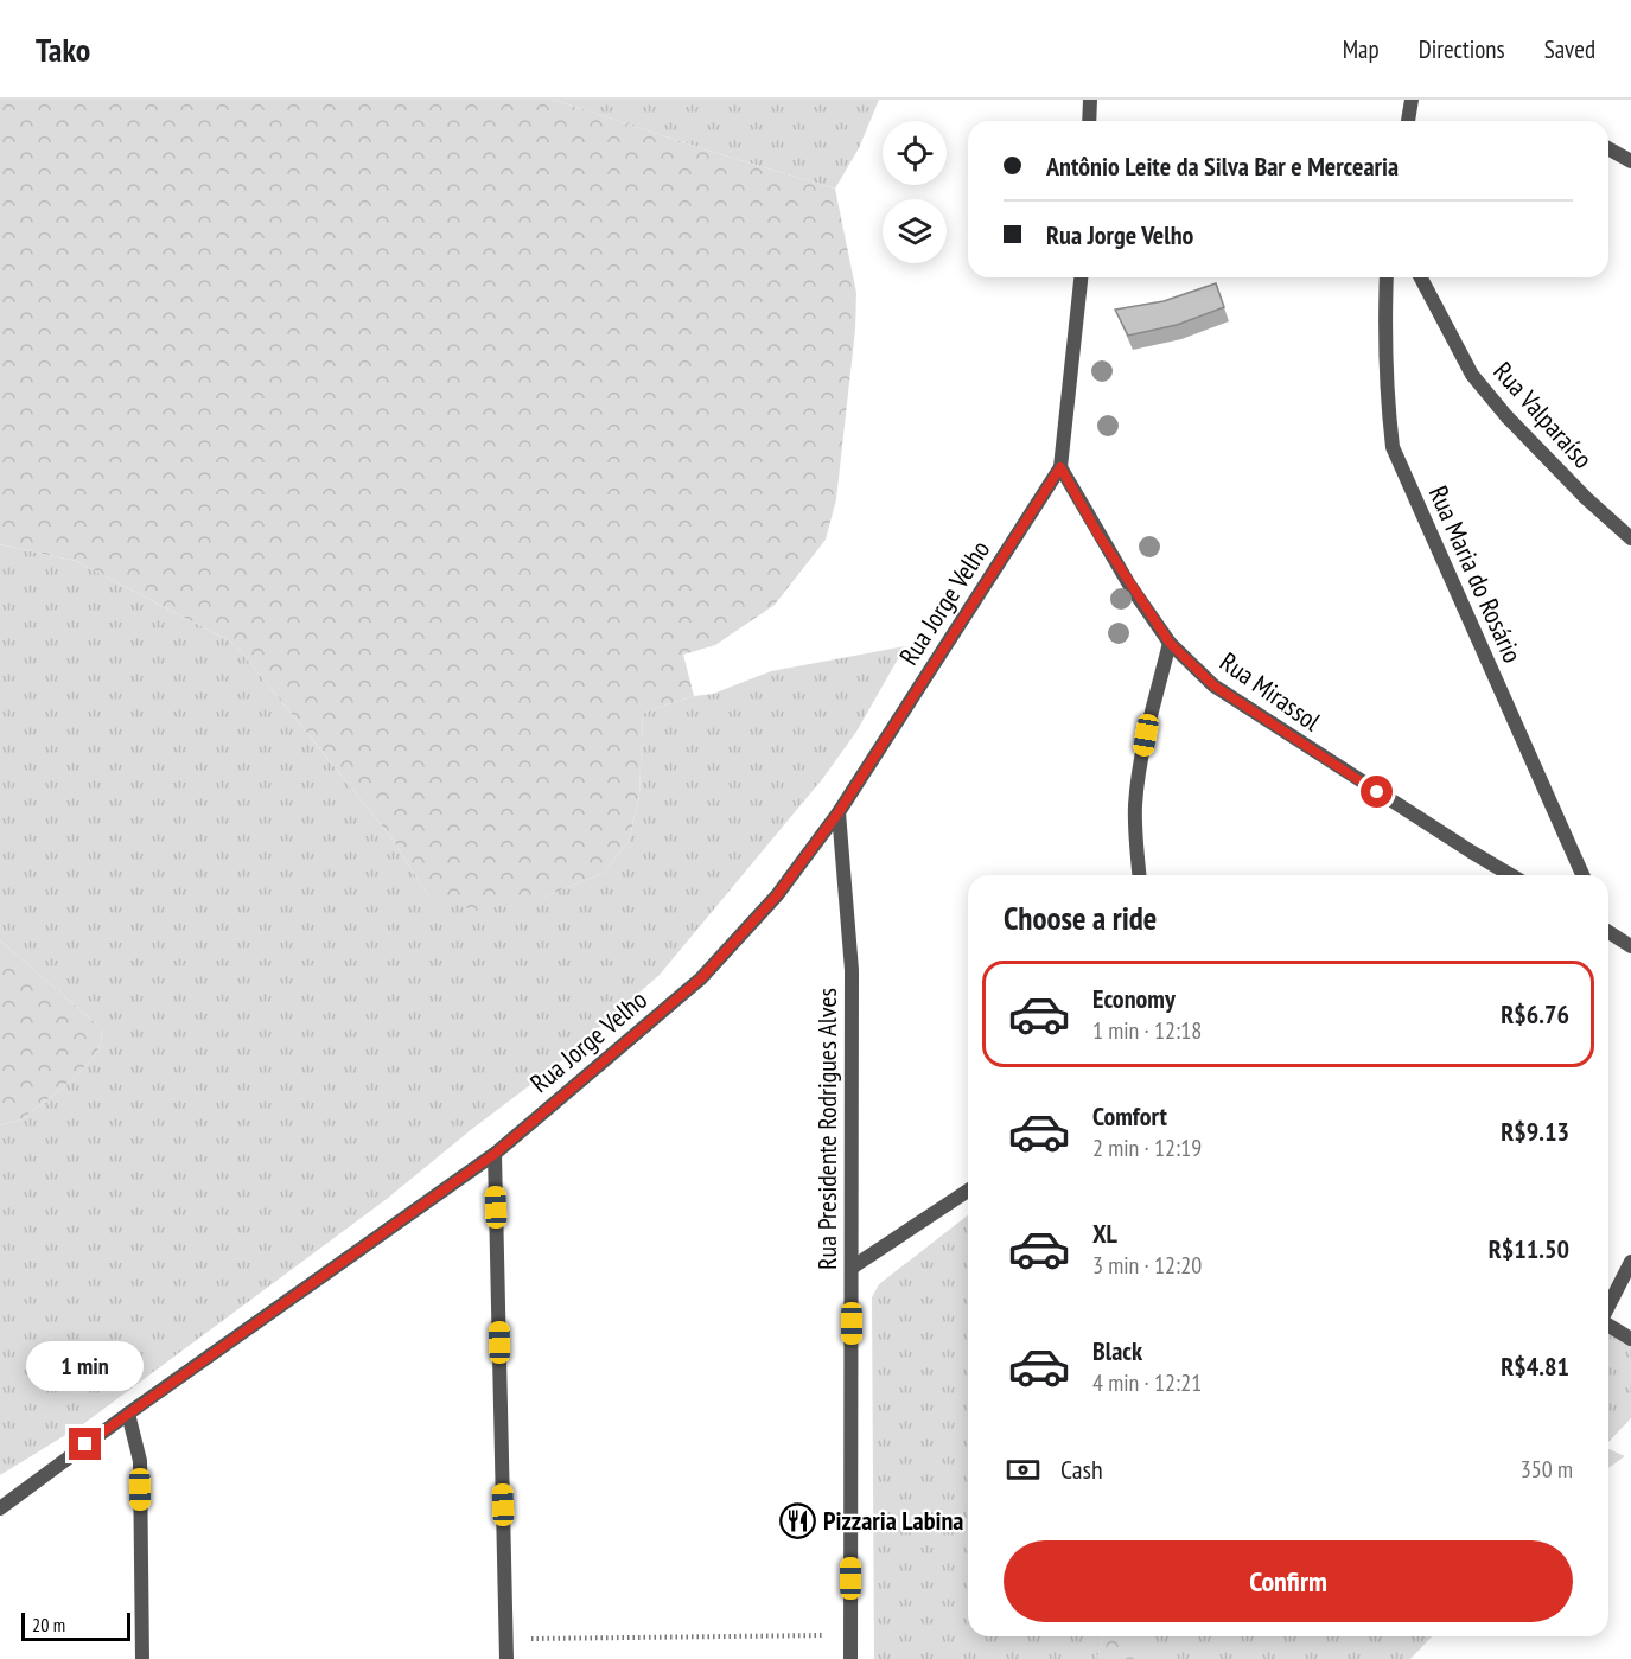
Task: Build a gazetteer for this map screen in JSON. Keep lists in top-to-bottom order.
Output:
{
  "streets": {
    "street": [
      "Rua Valparaíso",
      "Rua Maria do Rosário",
      "Rua Jorge Velho",
      "Rua Mirassol",
      "Rua Presidente Rodrigues Alves"
    ]
  },
  "crossings": [
    ["Rua Jorge Velho", "Rua Mirassol"],
    ["Rua Jorge Velho", "Rua Presidente Rodrigues Alves"]
  ],
  "places": {
    "restaurant": ["Pizzaria Labina"]
  },
  "scale_bar": "20 m",
  "page": {
    "header": "Tako",
    "nav": ["Map", "Directions", "Saved"],
    "banner": ["Antônio Leite da Silva Bar e Mercearia", "Rua Jorge Velho"],
    "heading": "Choose a ride",
    "list": [
      {
        "name": "Economy",
        "note": "1 min · 12:18",
        "value": "R$6.76"
      },
      {
        "name": "Comfort",
        "note": "2 min · 12:19",
        "value": "R$9.13"
      },
      {
        "name": "XL",
        "note": "3 min · 12:20",
        "value": "R$11.50"
      },
      {
        "name": "Black",
        "note": "4 min · 12:21",
        "value": "R$4.81"
      }
    ],
    "bubble": "1 min",
    "pay": ["Cash", "350 m"],
    "buttons": "Confirm",
    "scale": "20 m"
  }
}
